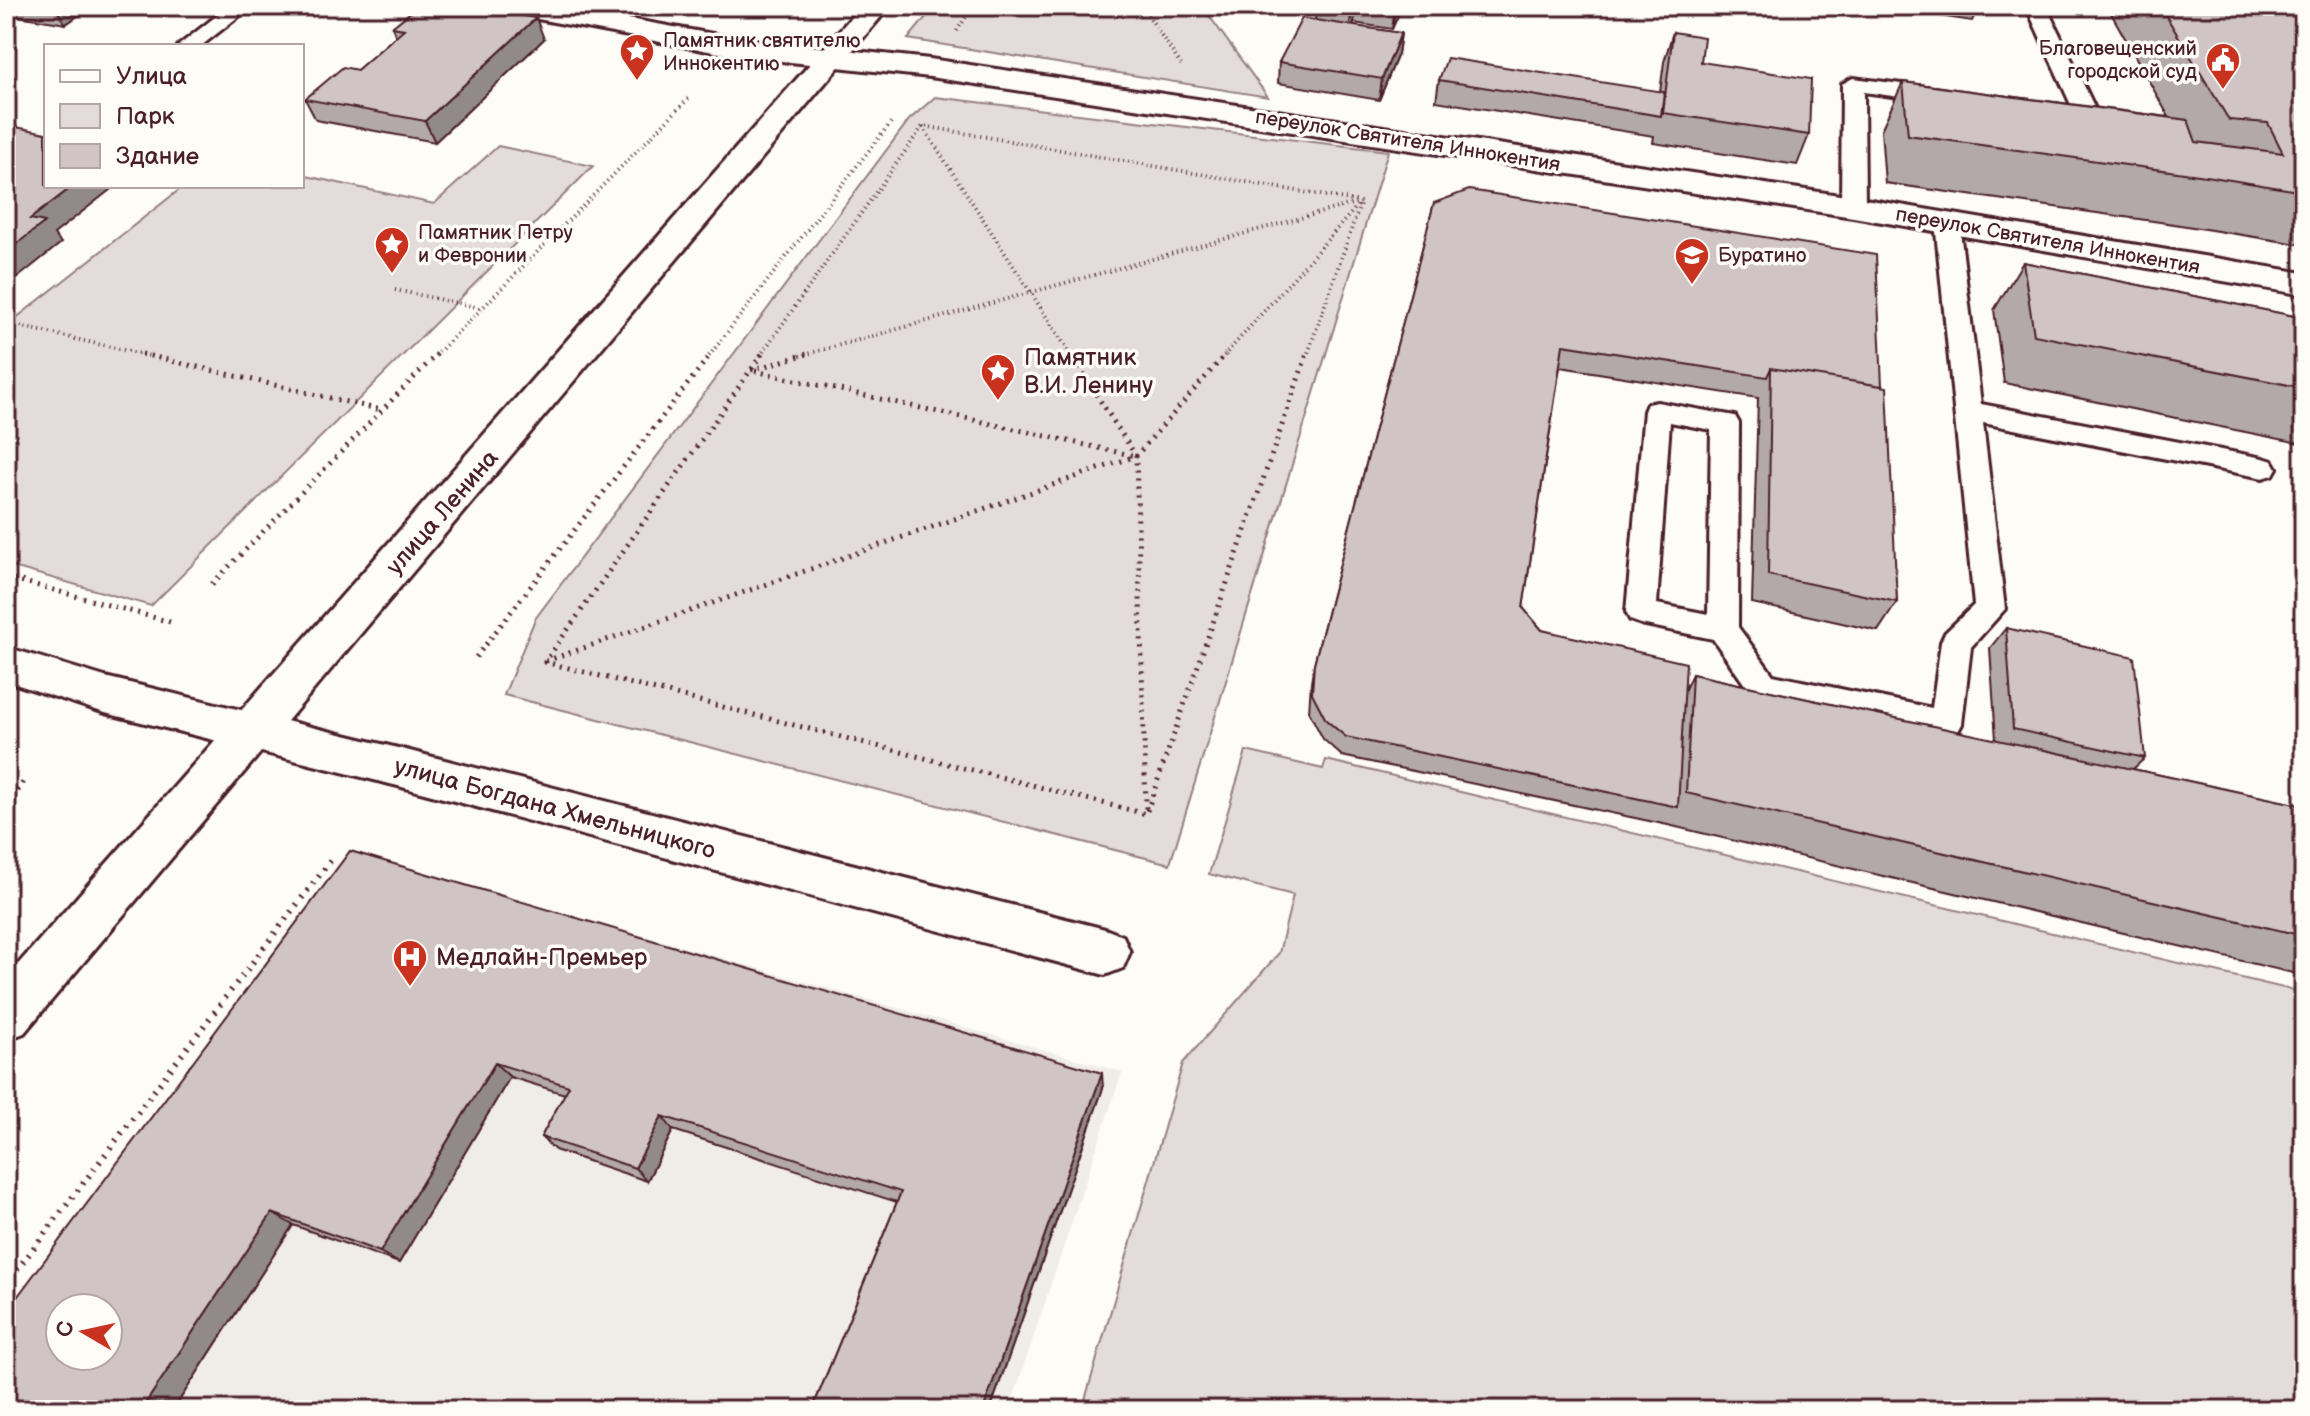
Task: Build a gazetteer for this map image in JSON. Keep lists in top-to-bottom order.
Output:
{
  "streets": {
    "street": ["переулок Святителя Иннокентия", "улица Ленина", "улица Богдана Хмельницкого"]
  },
  "crossings": [
    ["переулок Святителя Иннокентия", "улица Ленина"],
    ["улица Ленина", "улица Богдана Хмельницкого"]
  ],
  "places": {
    "place": ["Памятник святителю Иннокентию", "Памятник Петру и Февронии", "Памятник В.И. Ленину"],
    "public building": ["Благовещенский городской суд"],
    "school or university": ["Буратино"],
    "hospital": ["Медлайн-Премьер"]
  },
  "legend": ["Улица", "Парк", "Здание"],
  "north": "left"
}
